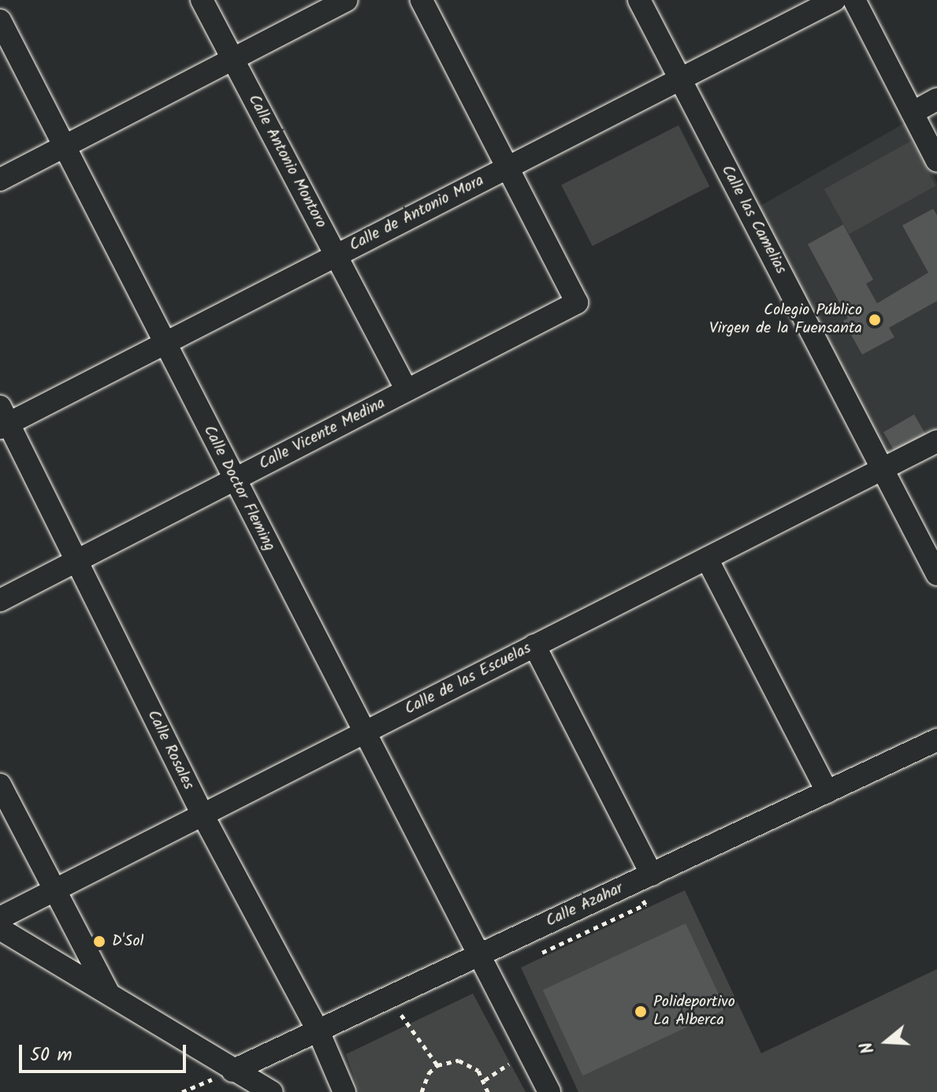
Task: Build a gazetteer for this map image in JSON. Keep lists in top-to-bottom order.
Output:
{
  "streets": {
    "street": [
      "Calle Antonio Montoro",
      "Calle de Antonio Mora",
      "Calle las Camelias",
      "Calle Vicente Medina",
      "Calle Doctor Fleming",
      "Calle de las Escuelas",
      "Calle Rosales",
      "Calle Azahar"
    ]
  },
  "crossings": [
    ["Calle Antonio Montoro", "Calle de Antonio Mora"],
    ["Calle Antonio Montoro", "Calle Vicente Medina"],
    ["Calle de Antonio Mora", "Calle las Camelias"],
    ["Calle de Antonio Mora", "Calle Vicente Medina"],
    ["Calle de Antonio Mora", "Calle Doctor Fleming"],
    ["Calle de Antonio Mora", "Calle Rosales"],
    ["Calle las Camelias", "Calle de las Escuelas"],
    ["Calle Vicente Medina", "Calle Doctor Fleming"],
    ["Calle Vicente Medina", "Calle Rosales"],
    ["Calle Doctor Fleming", "Calle de las Escuelas"],
    ["Calle Doctor Fleming", "Calle Azahar"],
    ["Calle de las Escuelas", "Calle Rosales"],
    ["Calle Rosales", "Calle Azahar"]
  ],
  "places": ["Colegio Público Virgen de la Fuensanta", "D'Sol", "Polideportivo La Alberca"],
  "scale_bar": "50 m",
  "north": "left"
}
